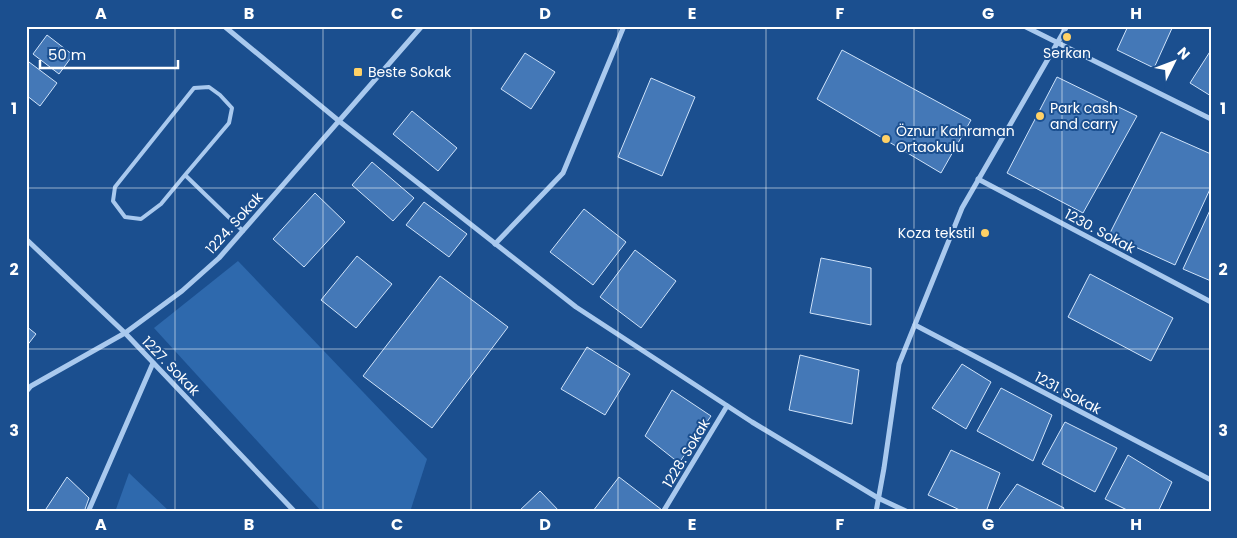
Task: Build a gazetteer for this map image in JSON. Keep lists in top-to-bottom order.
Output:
{
  "streets": {
    "street": [
      "1224. Sokak",
      "1230. Sokak",
      "1227. Sokak",
      "1231. Sokak",
      "1228. Sokak"
    ]
  },
  "crossings": [
    ["1224. Sokak", "1227. Sokak"]
  ],
  "places": {
    "other": [
      "Serkan",
      "Park cash and carry",
      "Öznur Kahraman Ortaokulu",
      "Koza tekstil"
    ],
    "transit": ["Beste Sokak"]
  },
  "scale_bar": "50 m",
  "north": "top right",
  "grid": {
    "columns": [
      "A",
      "B",
      "C",
      "D",
      "E",
      "F",
      "G",
      "H"
    ],
    "rows": ["1", "2", "3"]
  }
}
